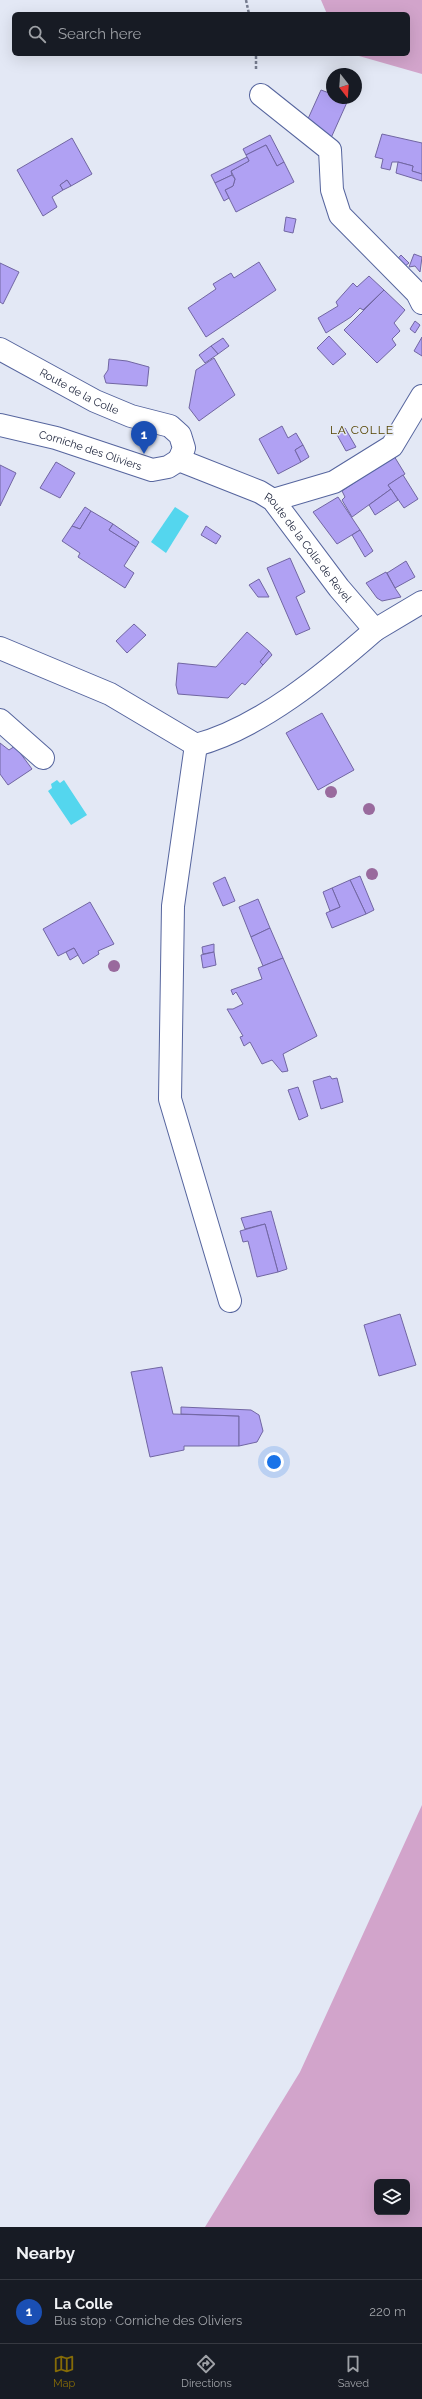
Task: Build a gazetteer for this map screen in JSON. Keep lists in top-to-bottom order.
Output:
{
  "streets": {
    "street": ["Route de la Colle", "Corniche des Oliviers", "Route de la Colle de Revel"]
  },
  "crossings": [
    ["Route de la Colle", "Corniche des Oliviers"],
    ["Route de la Colle", "Route de la Colle de Revel"],
    ["Corniche des Oliviers", "Route de la Colle de Revel"]
  ],
  "districts": ["LA COLLE"],
  "north": "bottom",
  "page": {
    "search": "Search here",
    "pins": "1",
    "heading": "Nearby",
    "list": [
      {
        "mark": "1",
        "name": "La Colle",
        "note": "Bus stop · Corniche des Oliviers",
        "value": "220 m"
      }
    ],
    "nav": ["Map", "Directions", "Saved"]
  }
}
